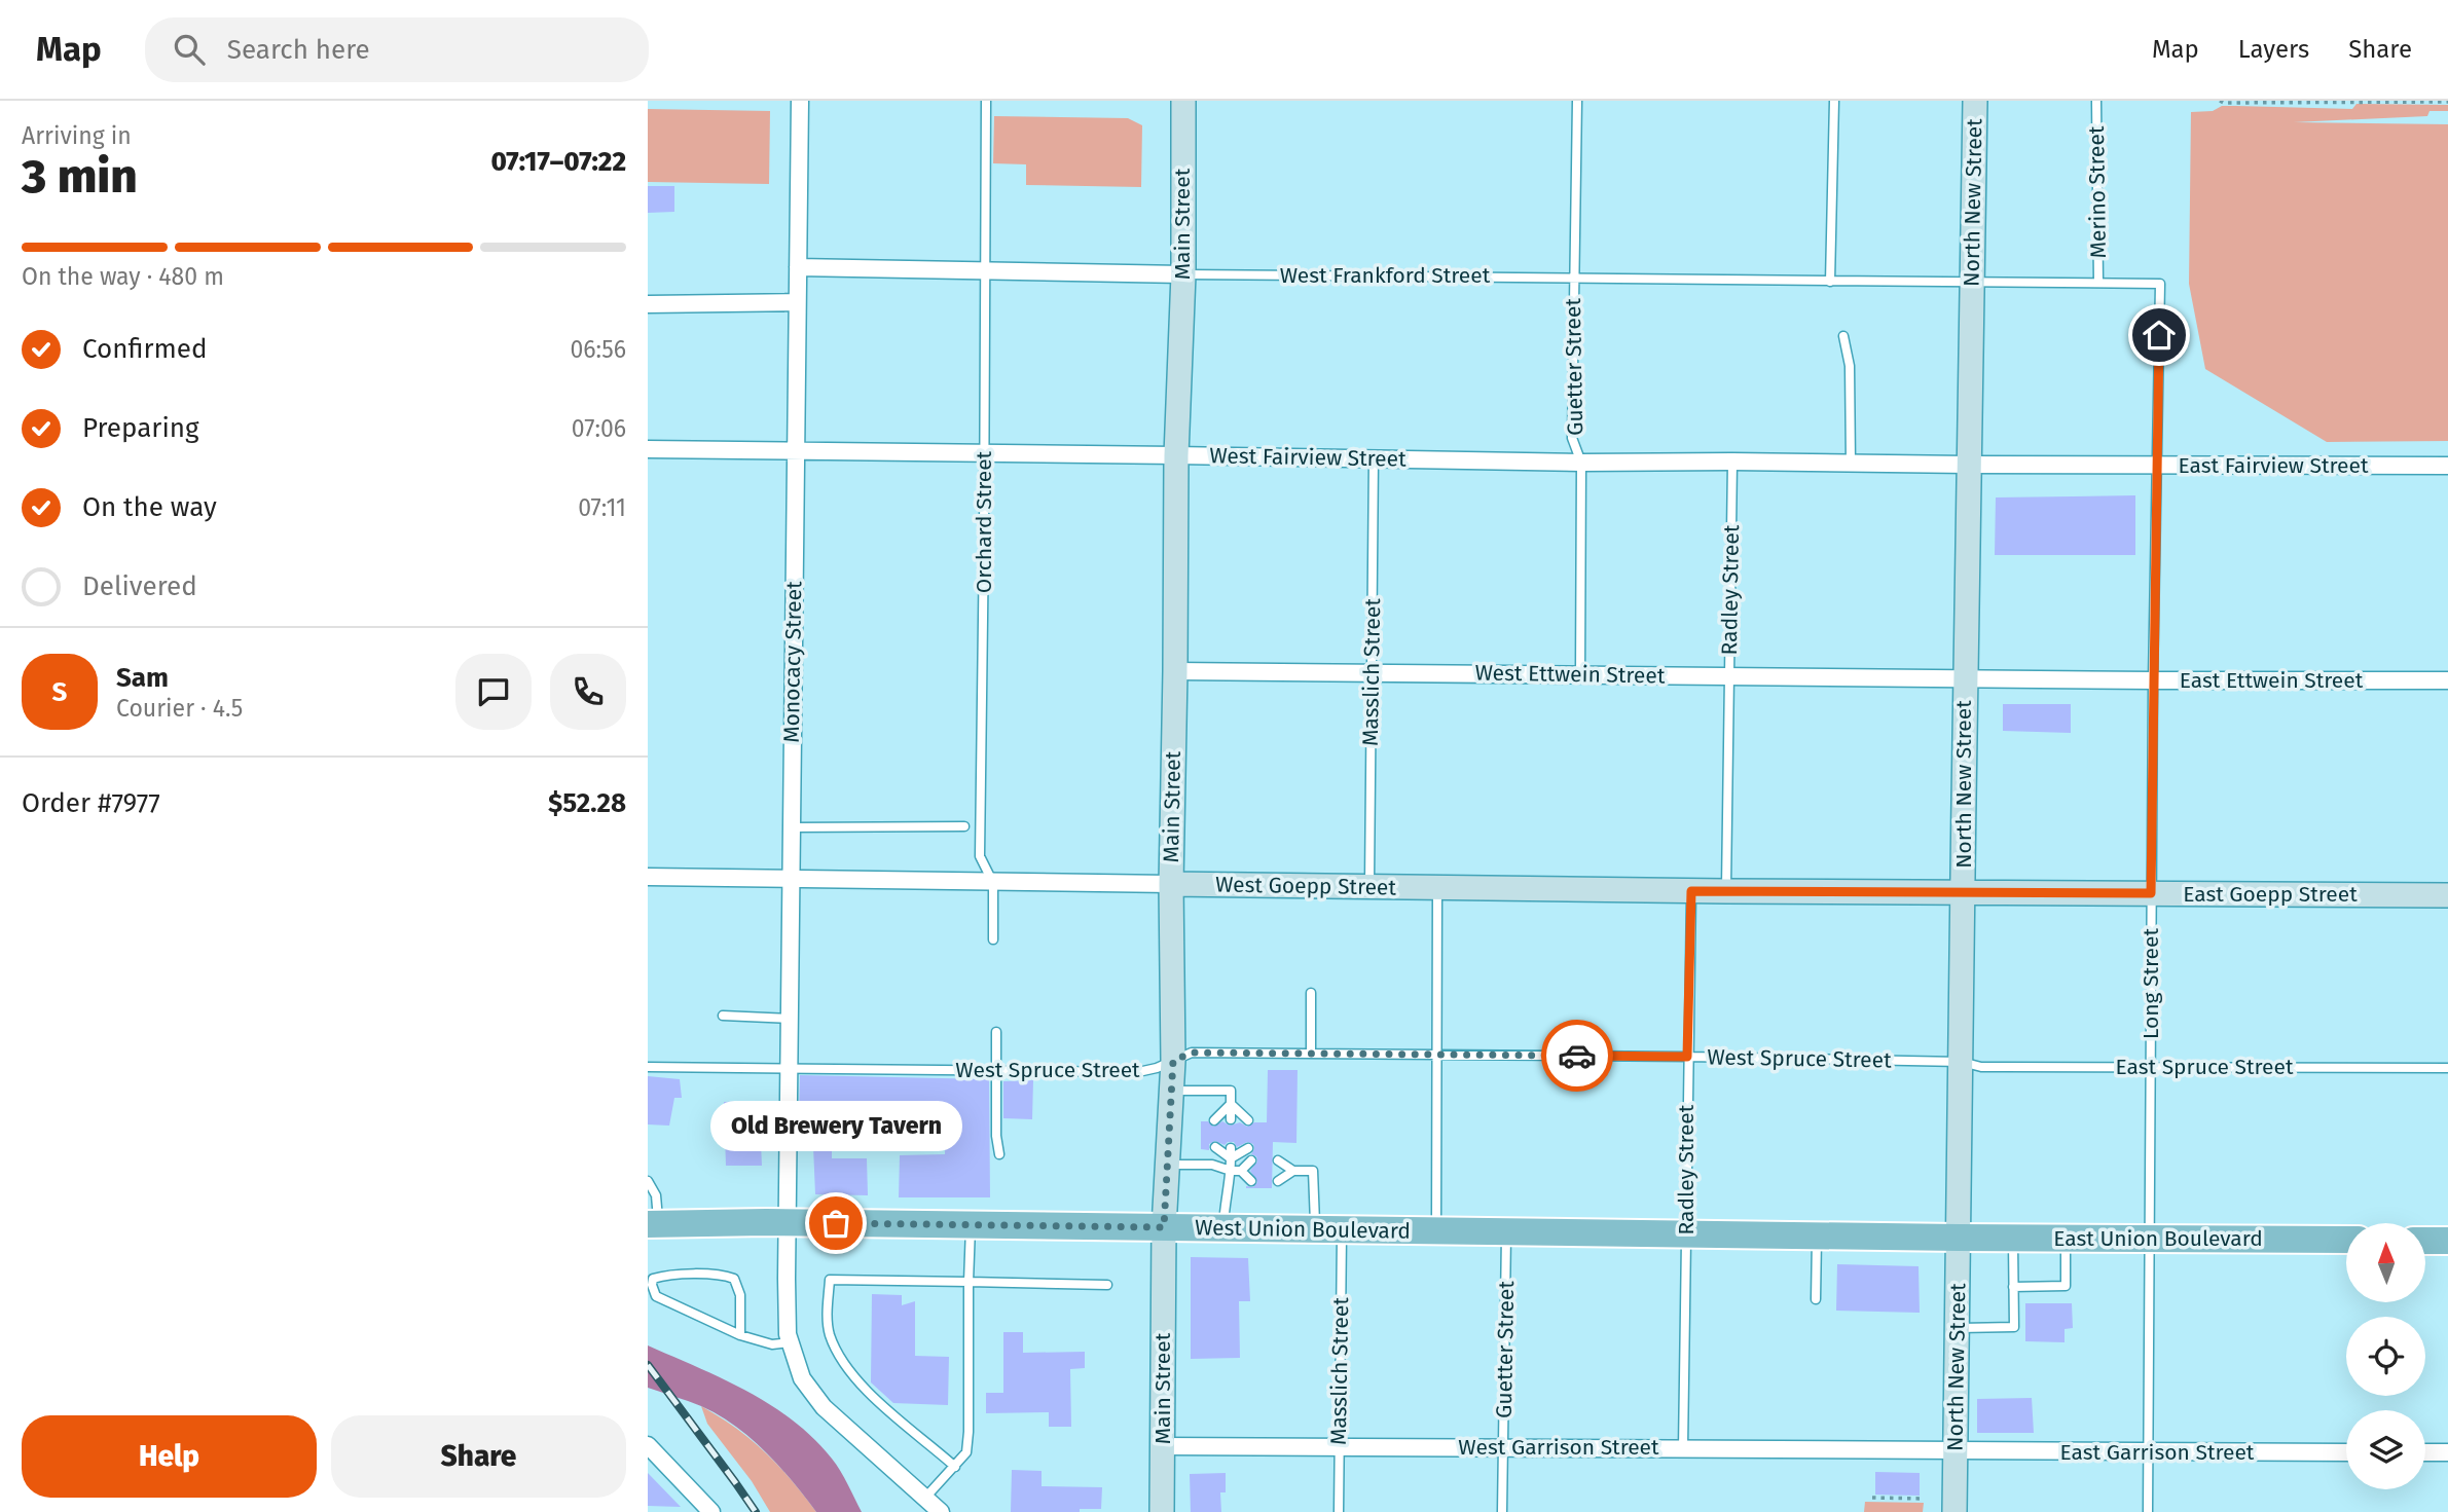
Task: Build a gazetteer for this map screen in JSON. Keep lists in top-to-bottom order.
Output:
{
  "streets": {
    "main road": ["West Union Boulevard", "East Union Boulevard"],
    "street": [
      "North New Street",
      "Main Street",
      "West Frankford Street",
      "West Fairview Street",
      "East Fairview Street",
      "Monocacy Street",
      "West Ettwein Street",
      "East Ettwein Street",
      "West Goepp Street",
      "East Goepp Street",
      "West Garrison Street",
      "East Garrison Street"
    ],
    "lane": [
      "Merino Street",
      "Guetter Street",
      "Orchard Street",
      "Radley Street",
      "Masslich Street",
      "Long Street",
      "West Spruce Street",
      "East Spruce Street"
    ]
  },
  "crossings": [
    ["Merino Street", "West Frankford Street"],
    ["North New Street", "West Frankford Street"],
    ["North New Street", "West Fairview Street"],
    ["North New Street", "East Fairview Street"],
    ["North New Street", "West Ettwein Street"],
    ["North New Street", "East Ettwein Street"],
    ["North New Street", "West Goepp Street"],
    ["North New Street", "East Goepp Street"],
    ["North New Street", "West Spruce Street"],
    ["North New Street", "East Spruce Street"],
    ["North New Street", "West Union Boulevard"],
    ["North New Street", "East Union Boulevard"],
    ["North New Street", "West Garrison Street"],
    ["North New Street", "East Garrison Street"],
    ["Main Street", "West Frankford Street"],
    ["Main Street", "West Fairview Street"],
    ["Main Street", "West Ettwein Street"],
    ["Main Street", "West Goepp Street"],
    ["Main Street", "West Spruce Street"],
    ["Main Street", "West Union Boulevard"],
    ["Main Street", "West Garrison Street"],
    ["West Frankford Street", "Guetter Street"],
    ["West Frankford Street", "Orchard Street"],
    ["West Frankford Street", "Monocacy Street"],
    ["West Frankford Street", "Long Street"],
    ["Guetter Street", "West Fairview Street"],
    ["Guetter Street", "West Ettwein Street"],
    ["Guetter Street", "West Union Boulevard"],
    ["Guetter Street", "West Garrison Street"],
    ["West Fairview Street", "East Fairview Street"],
    ["West Fairview Street", "Orchard Street"],
    ["West Fairview Street", "Radley Street"],
    ["West Fairview Street", "Monocacy Street"],
    ["West Fairview Street", "Masslich Street"],
    ["East Fairview Street", "Long Street"],
    ["Orchard Street", "West Goepp Street"],
    ["Radley Street", "West Ettwein Street"],
    ["Radley Street", "West Goepp Street"],
    ["Radley Street", "West Spruce Street"],
    ["Radley Street", "West Union Boulevard"],
    ["Radley Street", "West Garrison Street"],
    ["Monocacy Street", "West Goepp Street"],
    ["Monocacy Street", "West Spruce Street"],
    ["Monocacy Street", "West Union Boulevard"],
    ["Masslich Street", "West Ettwein Street"],
    ["Masslich Street", "West Goepp Street"],
    ["Masslich Street", "West Union Boulevard"],
    ["Masslich Street", "West Garrison Street"],
    ["West Ettwein Street", "East Ettwein Street"],
    ["East Ettwein Street", "Long Street"],
    ["West Goepp Street", "East Goepp Street"],
    ["East Goepp Street", "Long Street"],
    ["Long Street", "East Spruce Street"],
    ["Long Street", "East Union Boulevard"],
    ["Long Street", "East Garrison Street"],
    ["West Spruce Street", "East Spruce Street"],
    ["West Union Boulevard", "East Union Boulevard"],
    ["West Garrison Street", "East Garrison Street"]
  ],
  "places": ["Old Brewery Tavern"],
  "north": "top",
  "page": {
    "header": "Map",
    "search": "Search here",
    "nav": ["Map", "Layers", "Share"],
    "heading": ["3 min", "Arriving in", "07:17–07:22"],
    "panel": [
      "Sam",
      "Courier · 4.5",
      "Order #7977",
      "$52.28"
    ],
    "bar": "On the way · 480 m",
    "list": [
      ["Confirmed", "06:56"],
      ["Preparing", "07:06"],
      ["On the way", "07:11"],
      "Delivered"
    ],
    "round": "S",
    "bubble": "Old Brewery Tavern",
    "buttons": ["Help", "Share"]
  }
}
